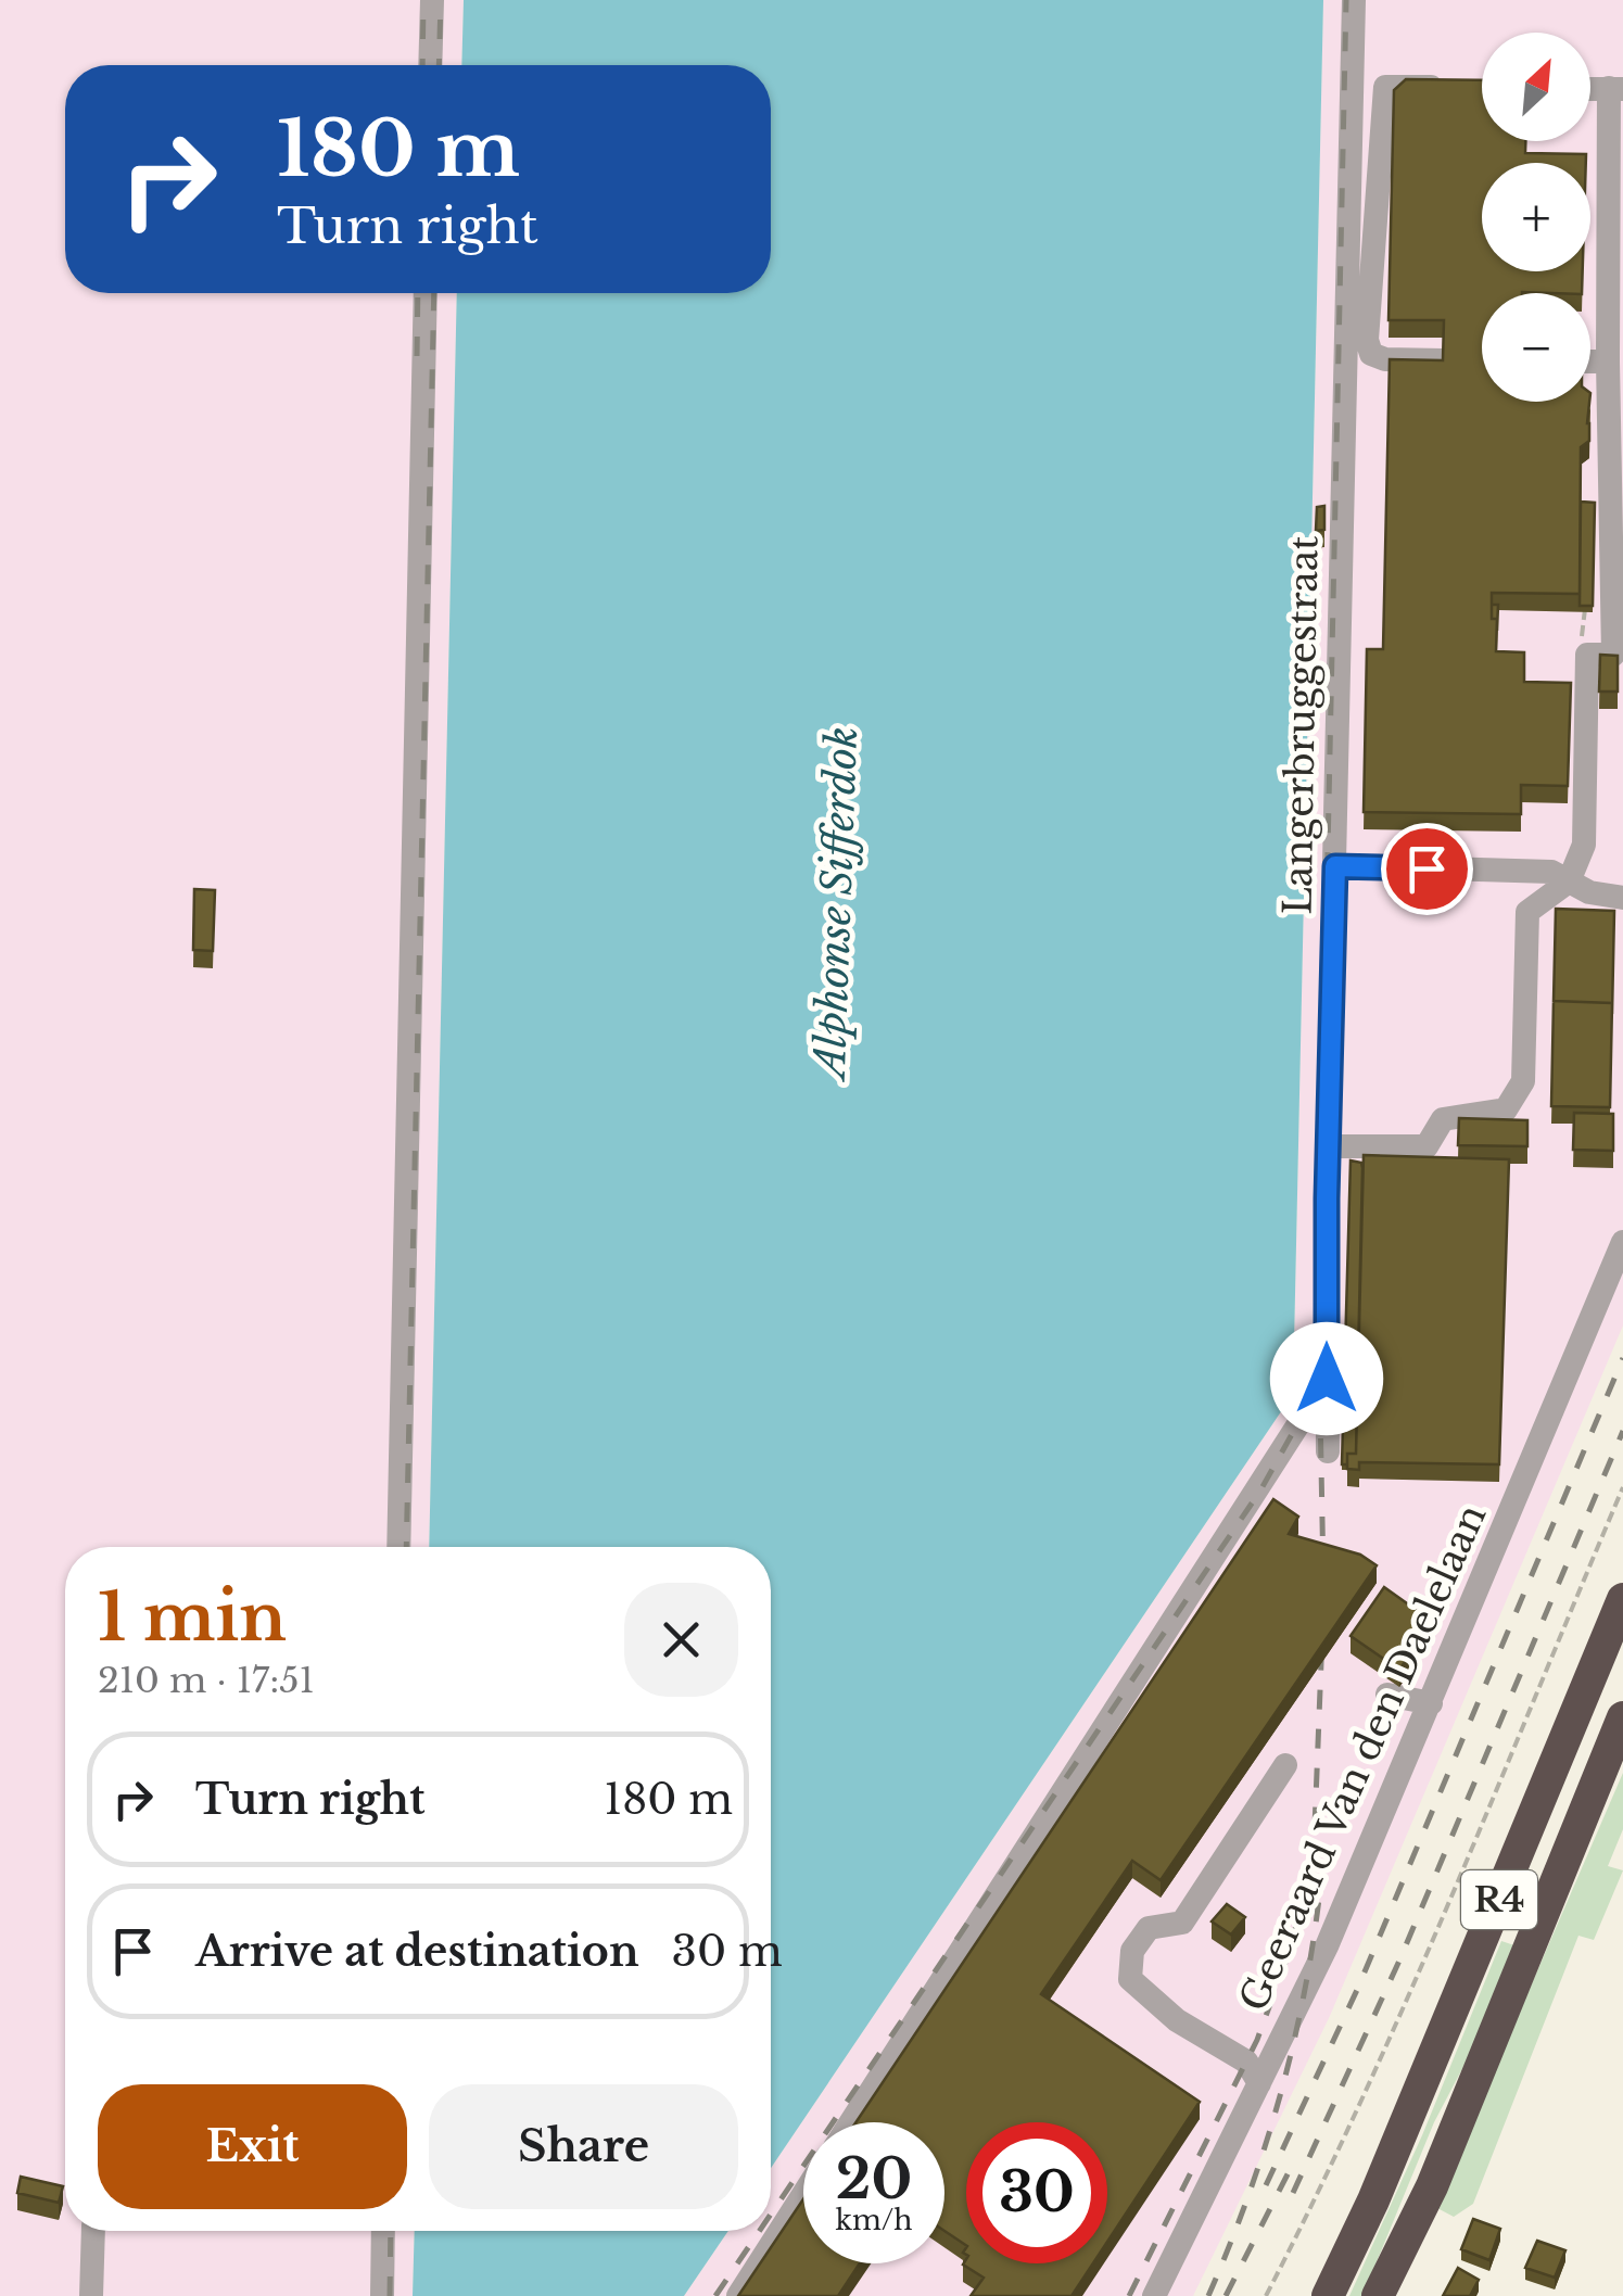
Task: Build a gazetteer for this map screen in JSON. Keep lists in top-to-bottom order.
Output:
{
  "streets": {
    "highway": ["R4"],
    "street": ["Langerbruggestraat", "Geeraard Van den Daelelaan"]
  },
  "water": ["Alphonse Sifferdok"],
  "north": "top right",
  "page": {
    "map_buttons": ["+", "−"],
    "turn": ["180 m", "Turn right"],
    "heading": ["1 min", "210 m · 17:51"],
    "list": [
      {
        "name": "Turn right",
        "value": "180 m"
      },
      {
        "name": "Arrive at destination",
        "value": "30 m"
      }
    ],
    "buttons": ["Exit", "Share"],
    "speed": "20 km/h",
    "limit": "30"
  }
}
